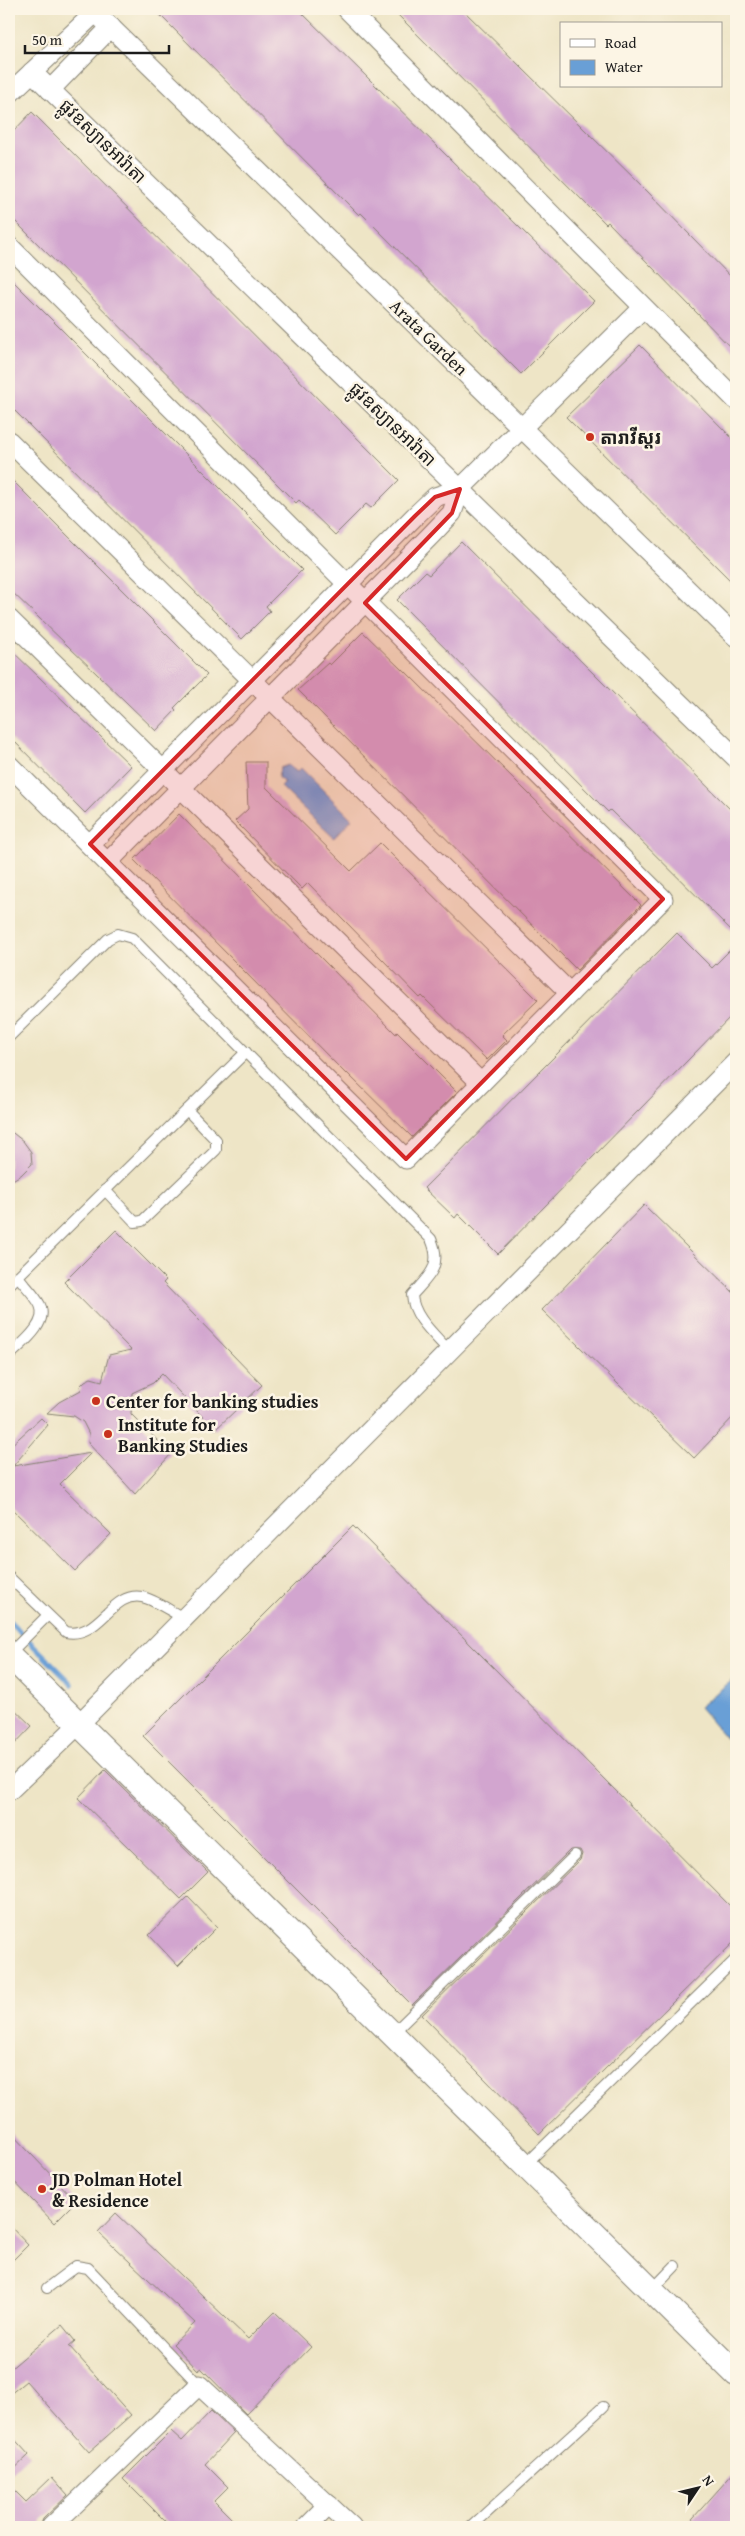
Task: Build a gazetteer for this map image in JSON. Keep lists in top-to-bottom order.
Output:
{
  "streets": {
    "street": ["ផ្លូវឧស្យានអារ៉ាតា", "Arata Garden"]
  },
  "places": [
    "តារាវីស្តរ",
    "Center for banking studies",
    "Institute for Banking Studies",
    "JD Polman Hotel & Residence"
  ],
  "legend": ["Road", "Water"],
  "scale_bar": "50 m",
  "north": "top right"
}
